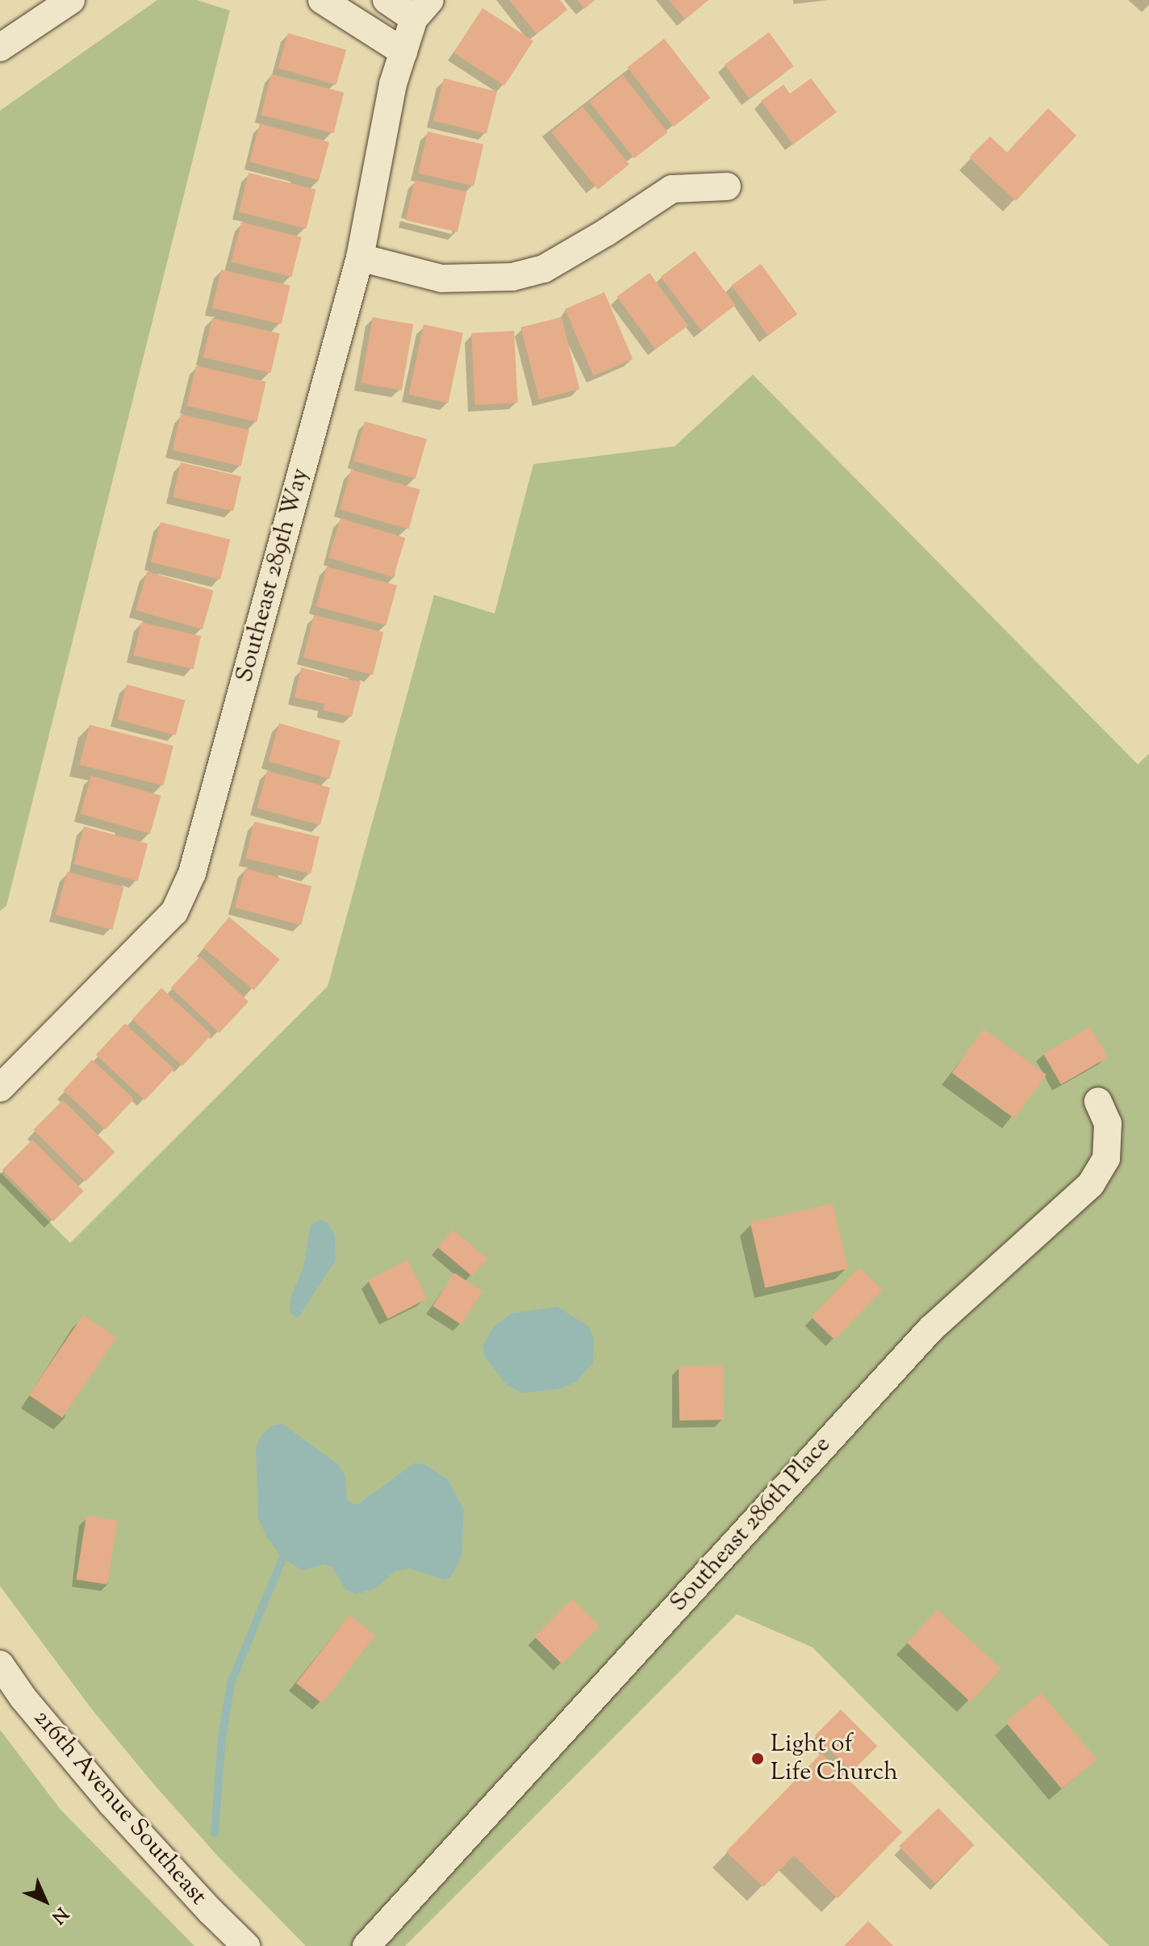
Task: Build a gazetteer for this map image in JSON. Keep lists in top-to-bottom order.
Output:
{
  "streets": {
    "street": ["Southeast 289th Way", "Southeast 286th Place", "216th Avenue Southeast"]
  },
  "places": ["Light of Life Church"],
  "north": "bottom right"
}
